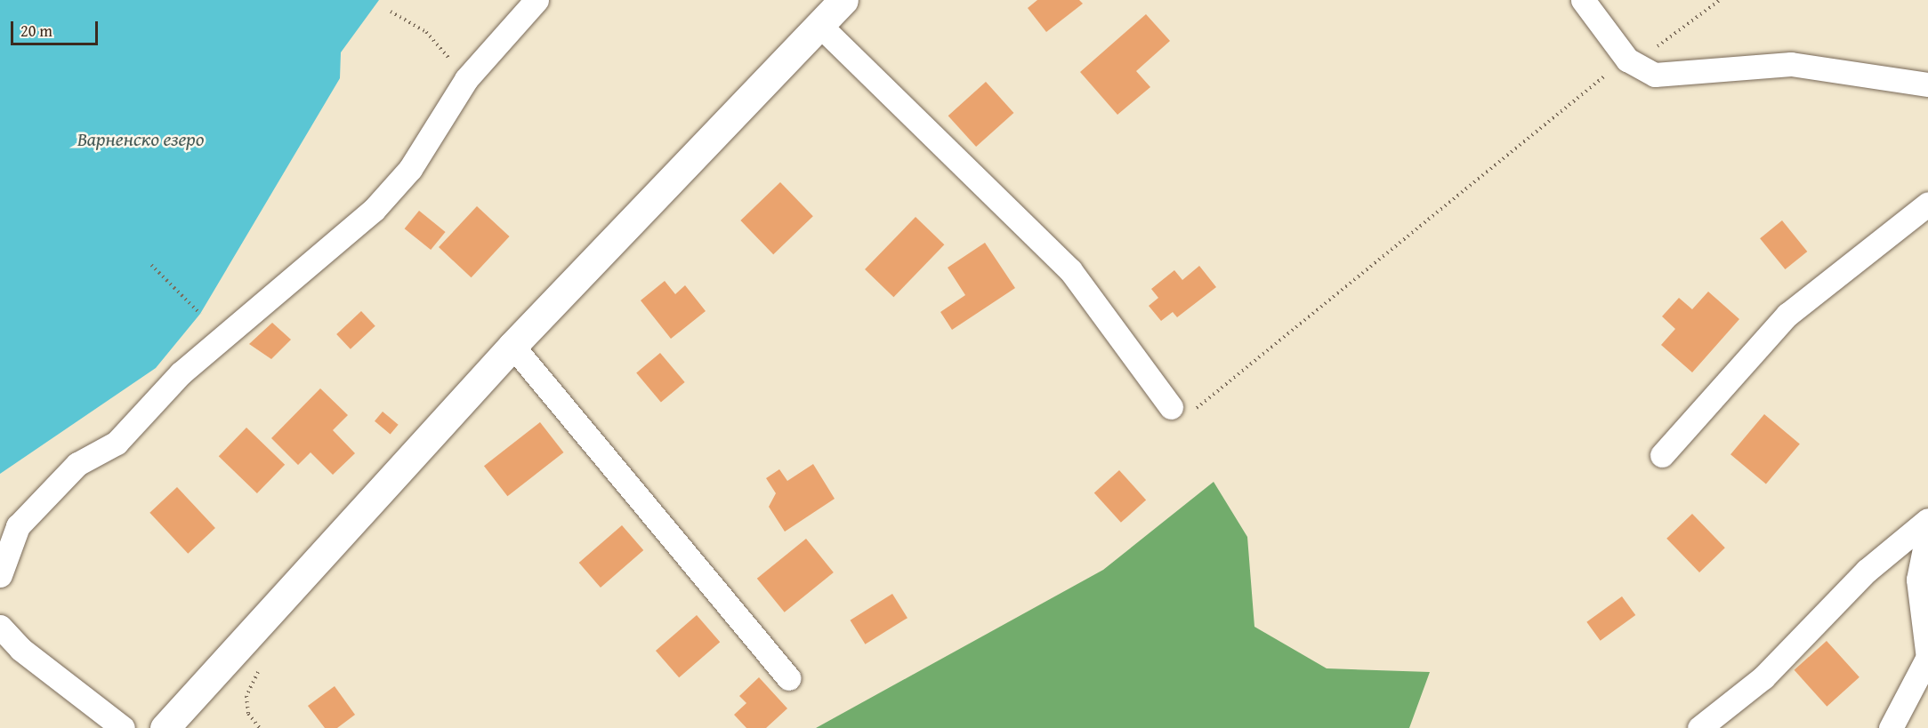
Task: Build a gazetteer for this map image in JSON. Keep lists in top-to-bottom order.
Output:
{
  "water": ["Варненско езеро"],
  "scale_bar": "20 m"
}
